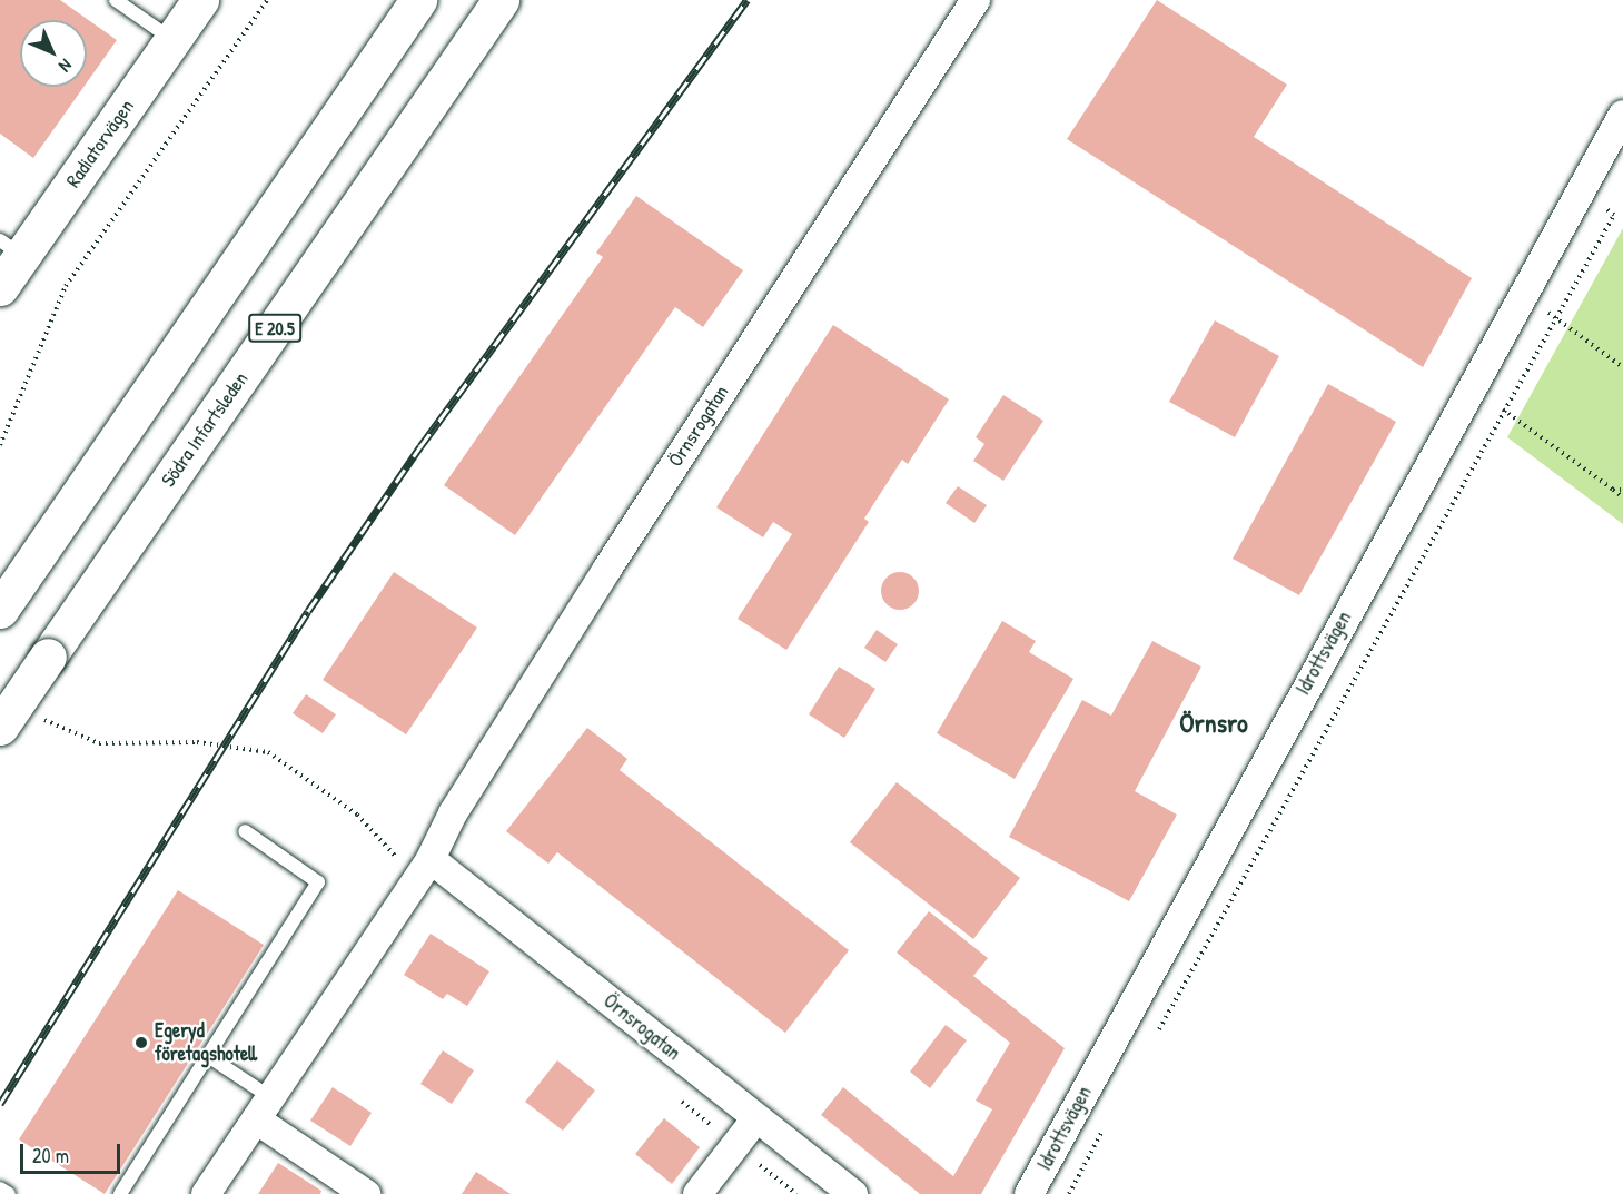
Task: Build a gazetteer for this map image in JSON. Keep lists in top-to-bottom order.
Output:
{
  "streets": {
    "main road": ["Radiatorvägen", "E 20.5", "Södra Infartsleden"],
    "street": ["Örnsrogatan", "Idrottsvägen"]
  },
  "districts": ["Örnsro"],
  "places": ["Egeryd företagshotell"],
  "scale_bar": "20 m",
  "north": "bottom right"
}
